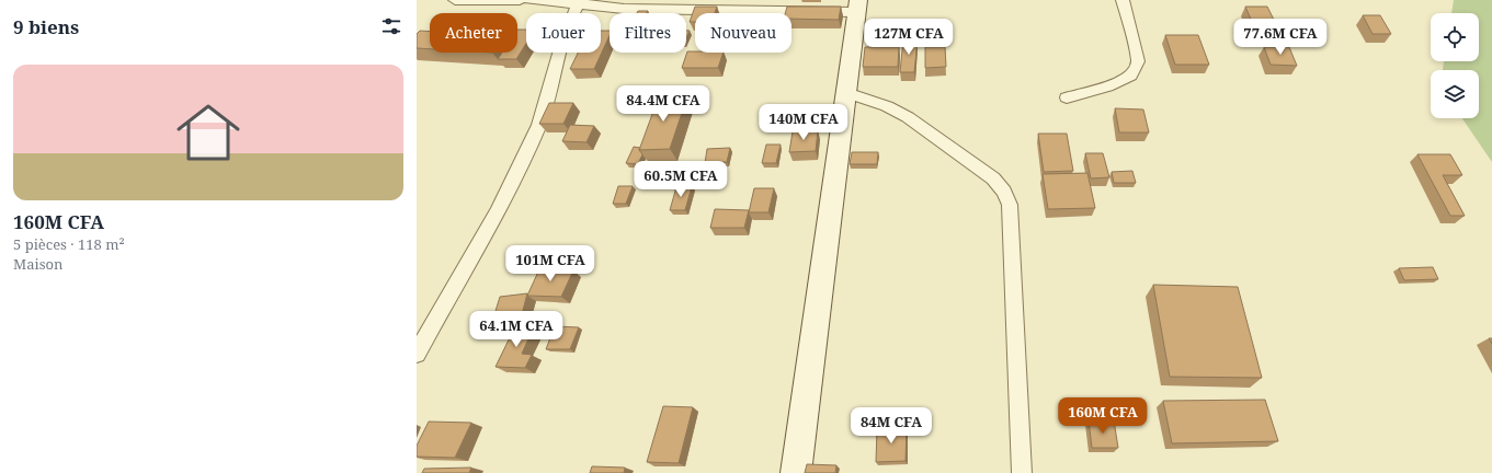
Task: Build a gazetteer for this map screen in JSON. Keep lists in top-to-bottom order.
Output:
{
  "page": {
    "heading": "9 biens",
    "chip": [
      "Acheter",
      "Louer",
      "Filtres",
      "Nouveau"
    ],
    "price": [
      "127M CFA",
      "77.6M CFA",
      "84.4M CFA",
      "140M CFA",
      "60.5M CFA",
      "101M CFA",
      "64.1M CFA",
      "160M CFA",
      "84M CFA"
    ],
    "list": [
      {
        "name": "160M CFA",
        "note": "5 pièces · 118 m² · Maison"
      }
    ]
  }
}
